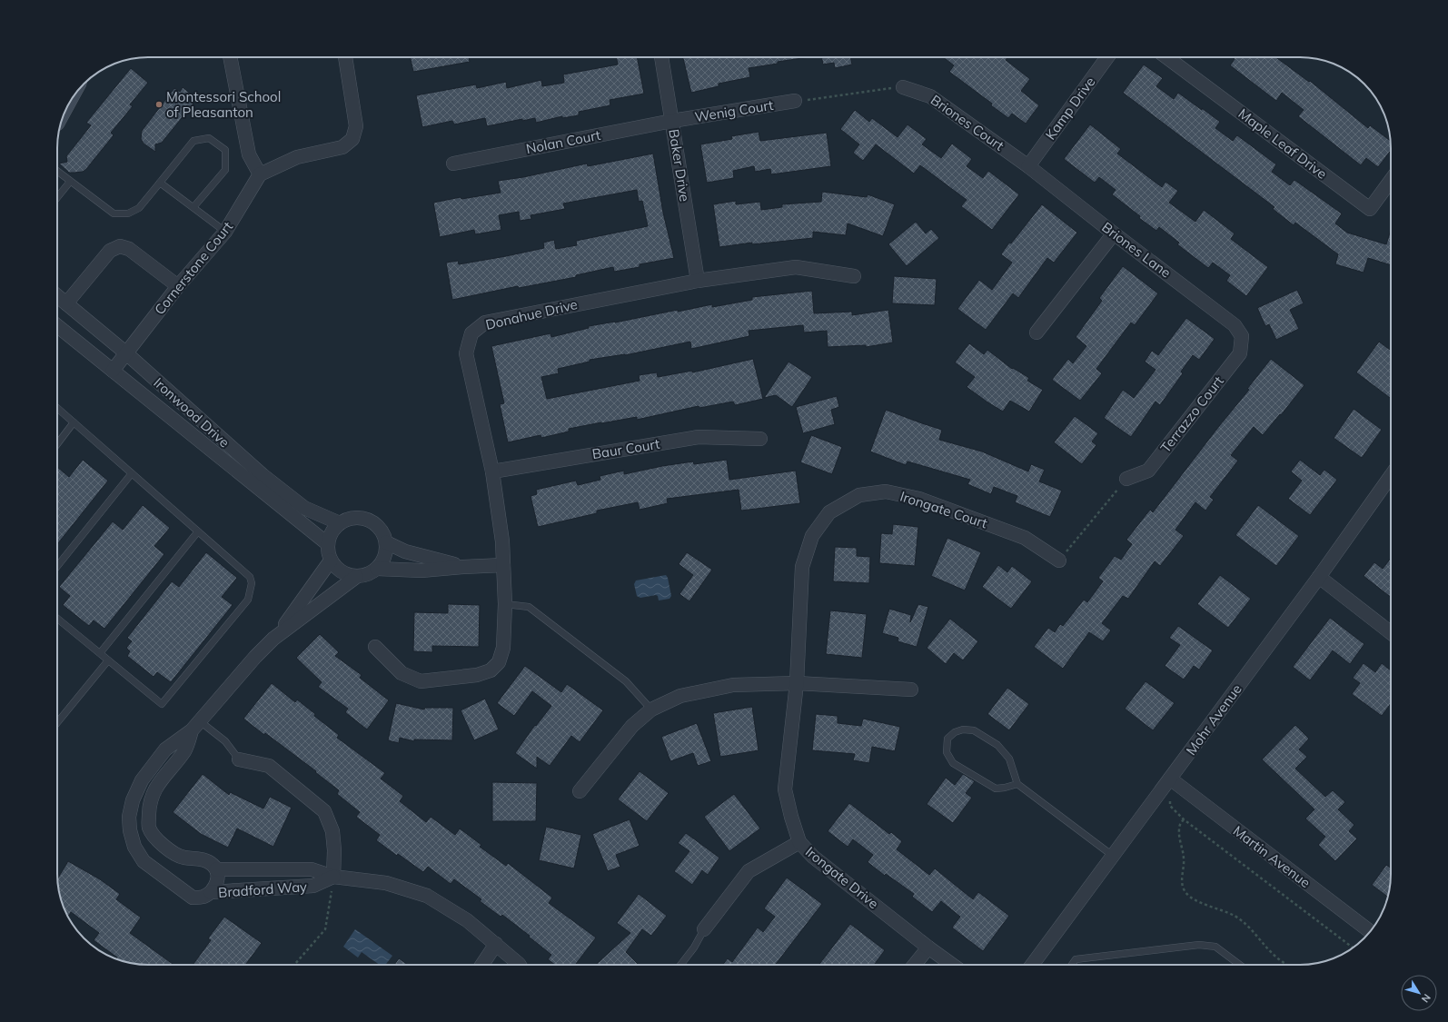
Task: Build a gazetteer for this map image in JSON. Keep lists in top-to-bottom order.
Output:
{
  "streets": {
    "street": [
      "Kamp Drive",
      "Wenig Court",
      "Briones Court",
      "Nolan Court",
      "Maple Leaf Drive",
      "Baker Drive",
      "Briones Lane",
      "Cornerstone Court",
      "Donahue Drive",
      "Ironwood Drive",
      "Terrazzo Court",
      "Baur Court",
      "Irongate Court",
      "Mohr Avenue",
      "Martin Avenue",
      "Irongate Drive",
      "Bradford Way"
    ]
  },
  "crossings": [
    ["Kamp Drive", "Briones Court"],
    ["Kamp Drive", "Briones Lane"],
    ["Wenig Court", "Nolan Court"],
    ["Wenig Court", "Baker Drive"],
    ["Briones Court", "Briones Lane"],
    ["Nolan Court", "Baker Drive"],
    ["Baker Drive", "Donahue Drive"],
    ["Briones Lane", "Terrazzo Court"],
    ["Cornerstone Court", "Ironwood Drive"],
    ["Donahue Drive", "Baur Court"],
    ["Ironwood Drive", "Bradford Way"],
    ["Irongate Court", "Irongate Drive"],
    ["Mohr Avenue", "Martin Avenue"]
  ],
  "places": ["Montessori School of Pleasanton"],
  "north": "bottom right"
}
